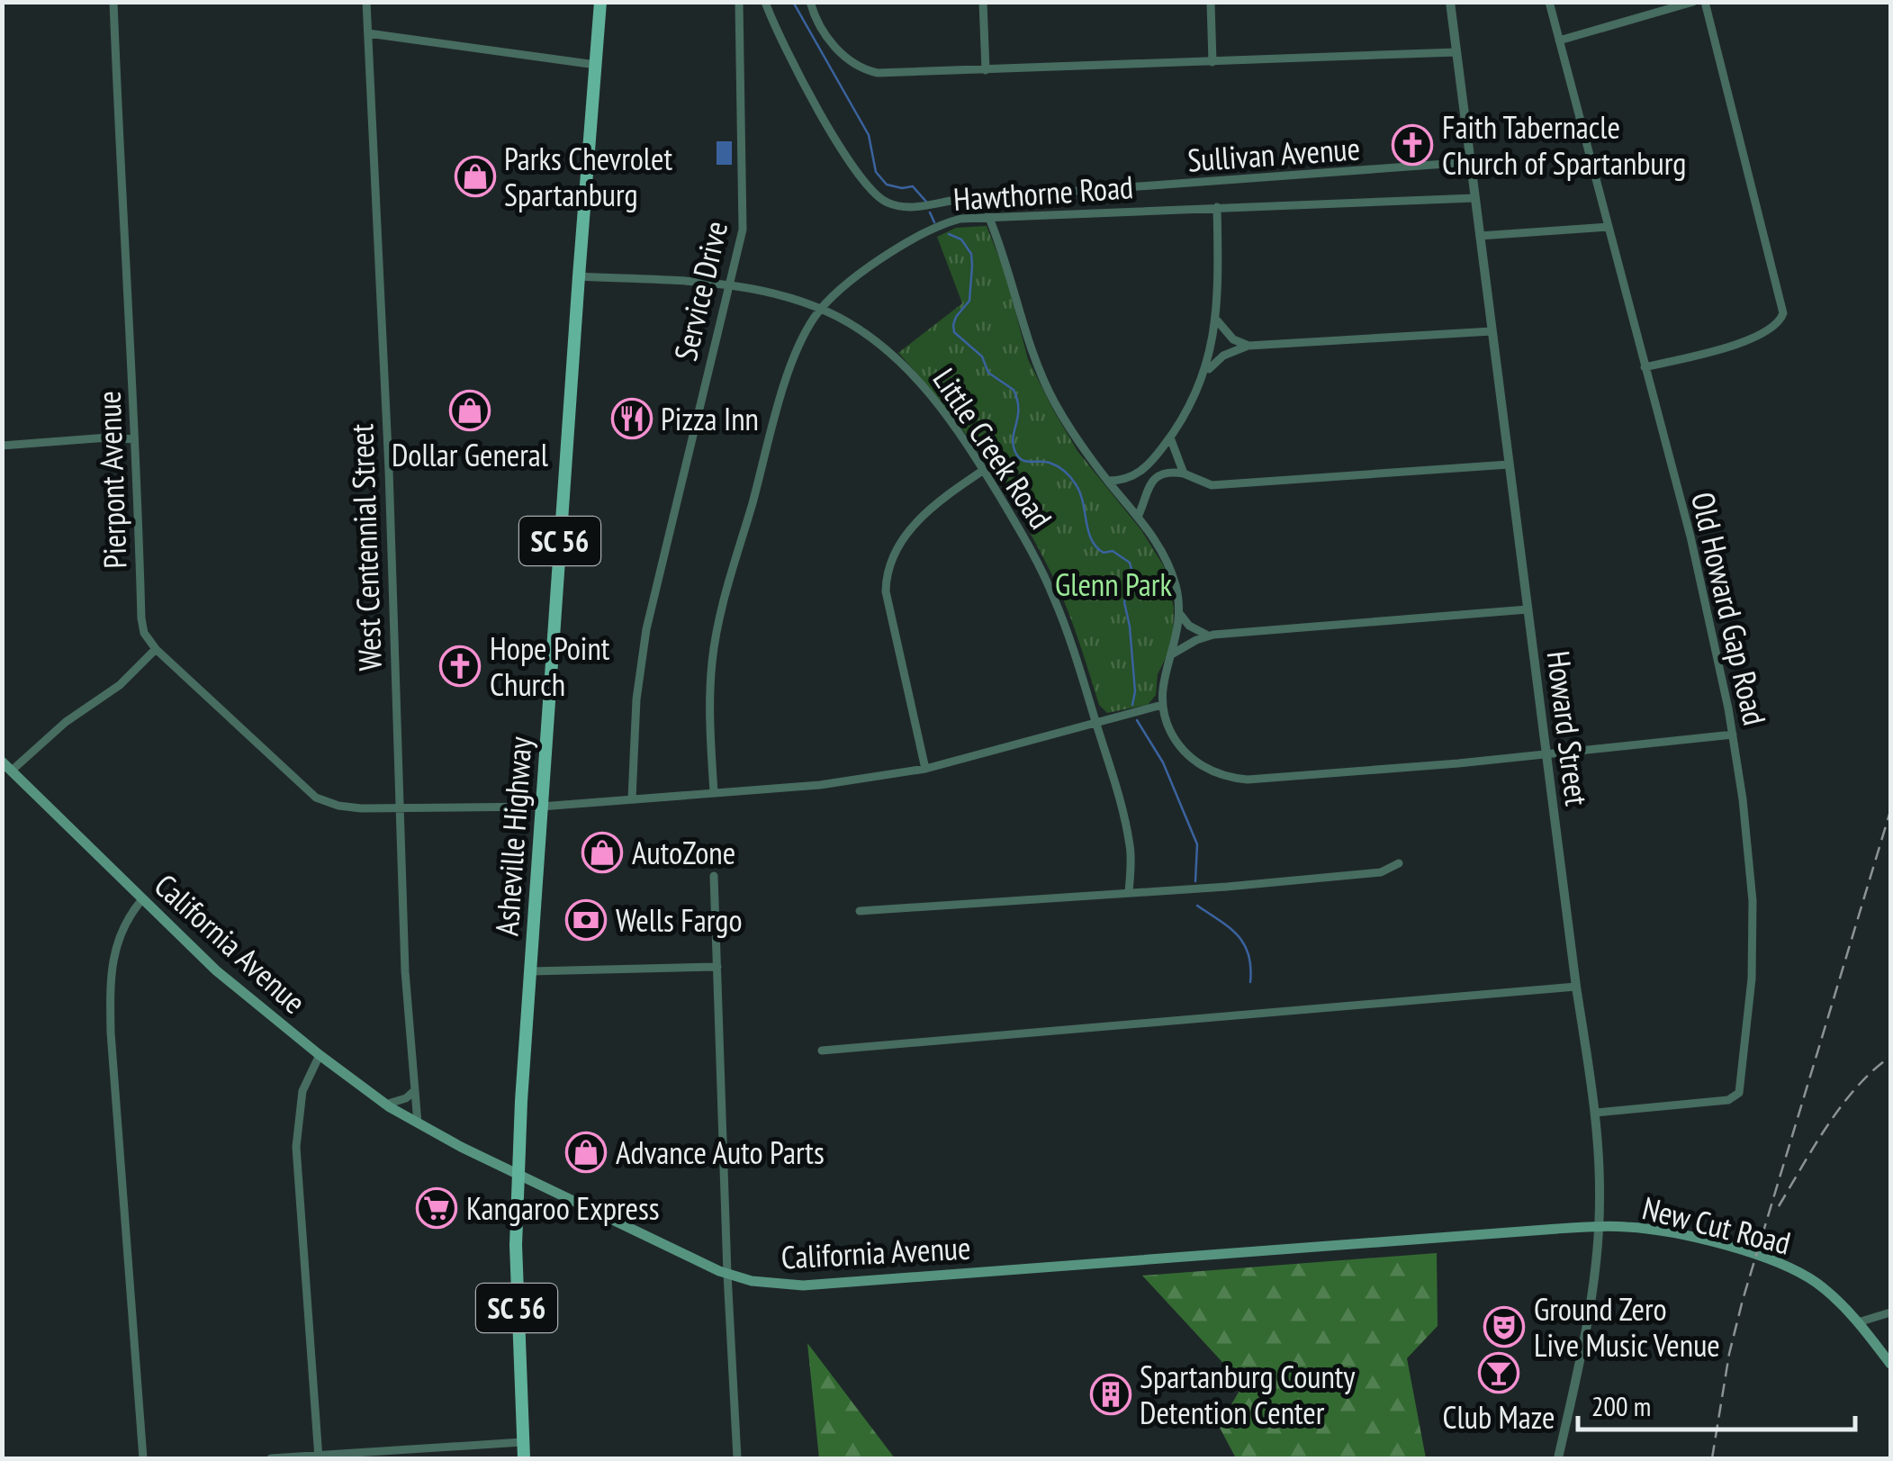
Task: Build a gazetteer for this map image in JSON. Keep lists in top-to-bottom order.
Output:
{
  "streets": {
    "main road": [
      "SC 56",
      "Asheville Highway",
      "California Avenue",
      "New Cut Road"
    ],
    "street": [
      "Sullivan Avenue",
      "Hawthorne Road",
      "Service Drive",
      "Little Creek Road",
      "Pierpont Avenue",
      "West Centennial Street",
      "Old Howard Gap Road",
      "Howard Street"
    ]
  },
  "crossings": [
    ["Sullivan Avenue", "Howard Street"],
    ["Hawthorne Road", "Little Creek Road"],
    ["Hawthorne Road", "Pierpont Avenue"],
    ["Hawthorne Road", "Howard Street"],
    ["Service Drive", "Little Creek Road"],
    ["Service Drive", "Pierpont Avenue"],
    ["Little Creek Road", "Pierpont Avenue"],
    ["Little Creek Road", "Asheville Highway"],
    ["Pierpont Avenue", "West Centennial Street"],
    ["Pierpont Avenue", "Asheville Highway"],
    ["West Centennial Street", "California Avenue"],
    ["Old Howard Gap Road", "Howard Street"],
    ["Howard Street", "California Avenue"],
    ["Howard Street", "New Cut Road"],
    ["Asheville Highway", "California Avenue"],
    ["California Avenue", "New Cut Road"]
  ],
  "parks": ["Glenn Park"],
  "places": {
    "church": ["Faith Tabernacle Church of Spartanburg", "Hope Point Church"],
    "shop": [
      "Parks Chevrolet Spartanburg",
      "Dollar General",
      "AutoZone",
      "Advance Auto Parts"
    ],
    "restaurant": ["Pizza Inn"],
    "bank": ["Wells Fargo"],
    "supermarket": ["Kangaroo Express"],
    "theatre": ["Ground Zero Live Music Venue"],
    "bar": ["Club Maze"],
    "building": ["Spartanburg County Detention Center"]
  },
  "scale_bar": "200 m"
}
